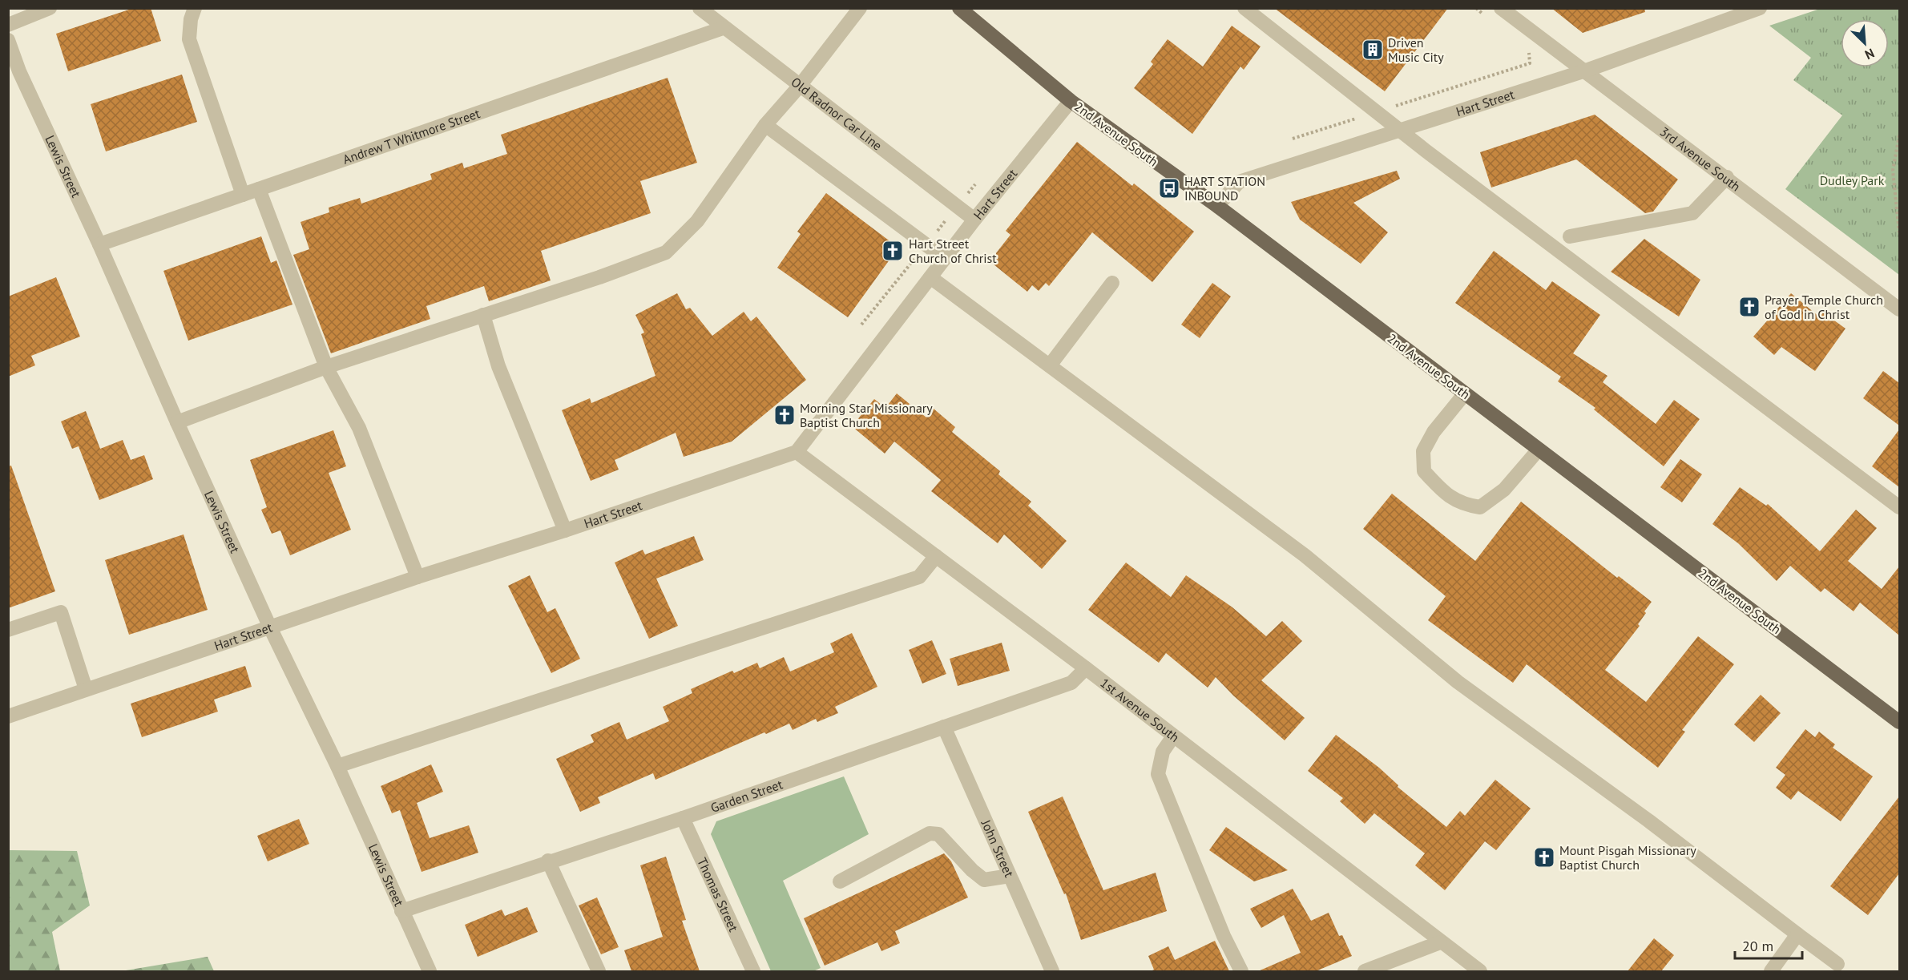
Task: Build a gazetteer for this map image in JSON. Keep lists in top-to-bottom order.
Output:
{
  "streets": {
    "main road": ["2nd Avenue South"],
    "street": [
      "Hart Street",
      "Old Radnor Car Line",
      "Andrew T Whitmore Street",
      "3rd Avenue South",
      "Lewis Street",
      "1st Avenue South",
      "Garden Street",
      "John Street",
      "Thomas Street"
    ]
  },
  "crossings": [
    ["Hart Street", "Old Radnor Car Line"],
    ["Hart Street", "2nd Avenue South"],
    ["Hart Street", "3rd Avenue South"],
    ["Hart Street", "Lewis Street"],
    ["Hart Street", "1st Avenue South"],
    ["Old Radnor Car Line", "Andrew T Whitmore Street"],
    ["Andrew T Whitmore Street", "Lewis Street"],
    ["Lewis Street", "Garden Street"],
    ["1st Avenue South", "Garden Street"],
    ["Garden Street", "John Street"],
    ["Garden Street", "Thomas Street"]
  ],
  "parks": ["Dudley Park"],
  "places": {
    "building": ["Driven Music City"],
    "bus stop": ["HART STATION INBOUND"],
    "church": [
      "Hart Street Church of Christ",
      "Prayer Temple Church of God in Christ",
      "Morning Star Missionary Baptist Church",
      "Mount Pisgah Missionary Baptist Church"
    ]
  },
  "scale_bar": "20 m",
  "north": "bottom right"
}
